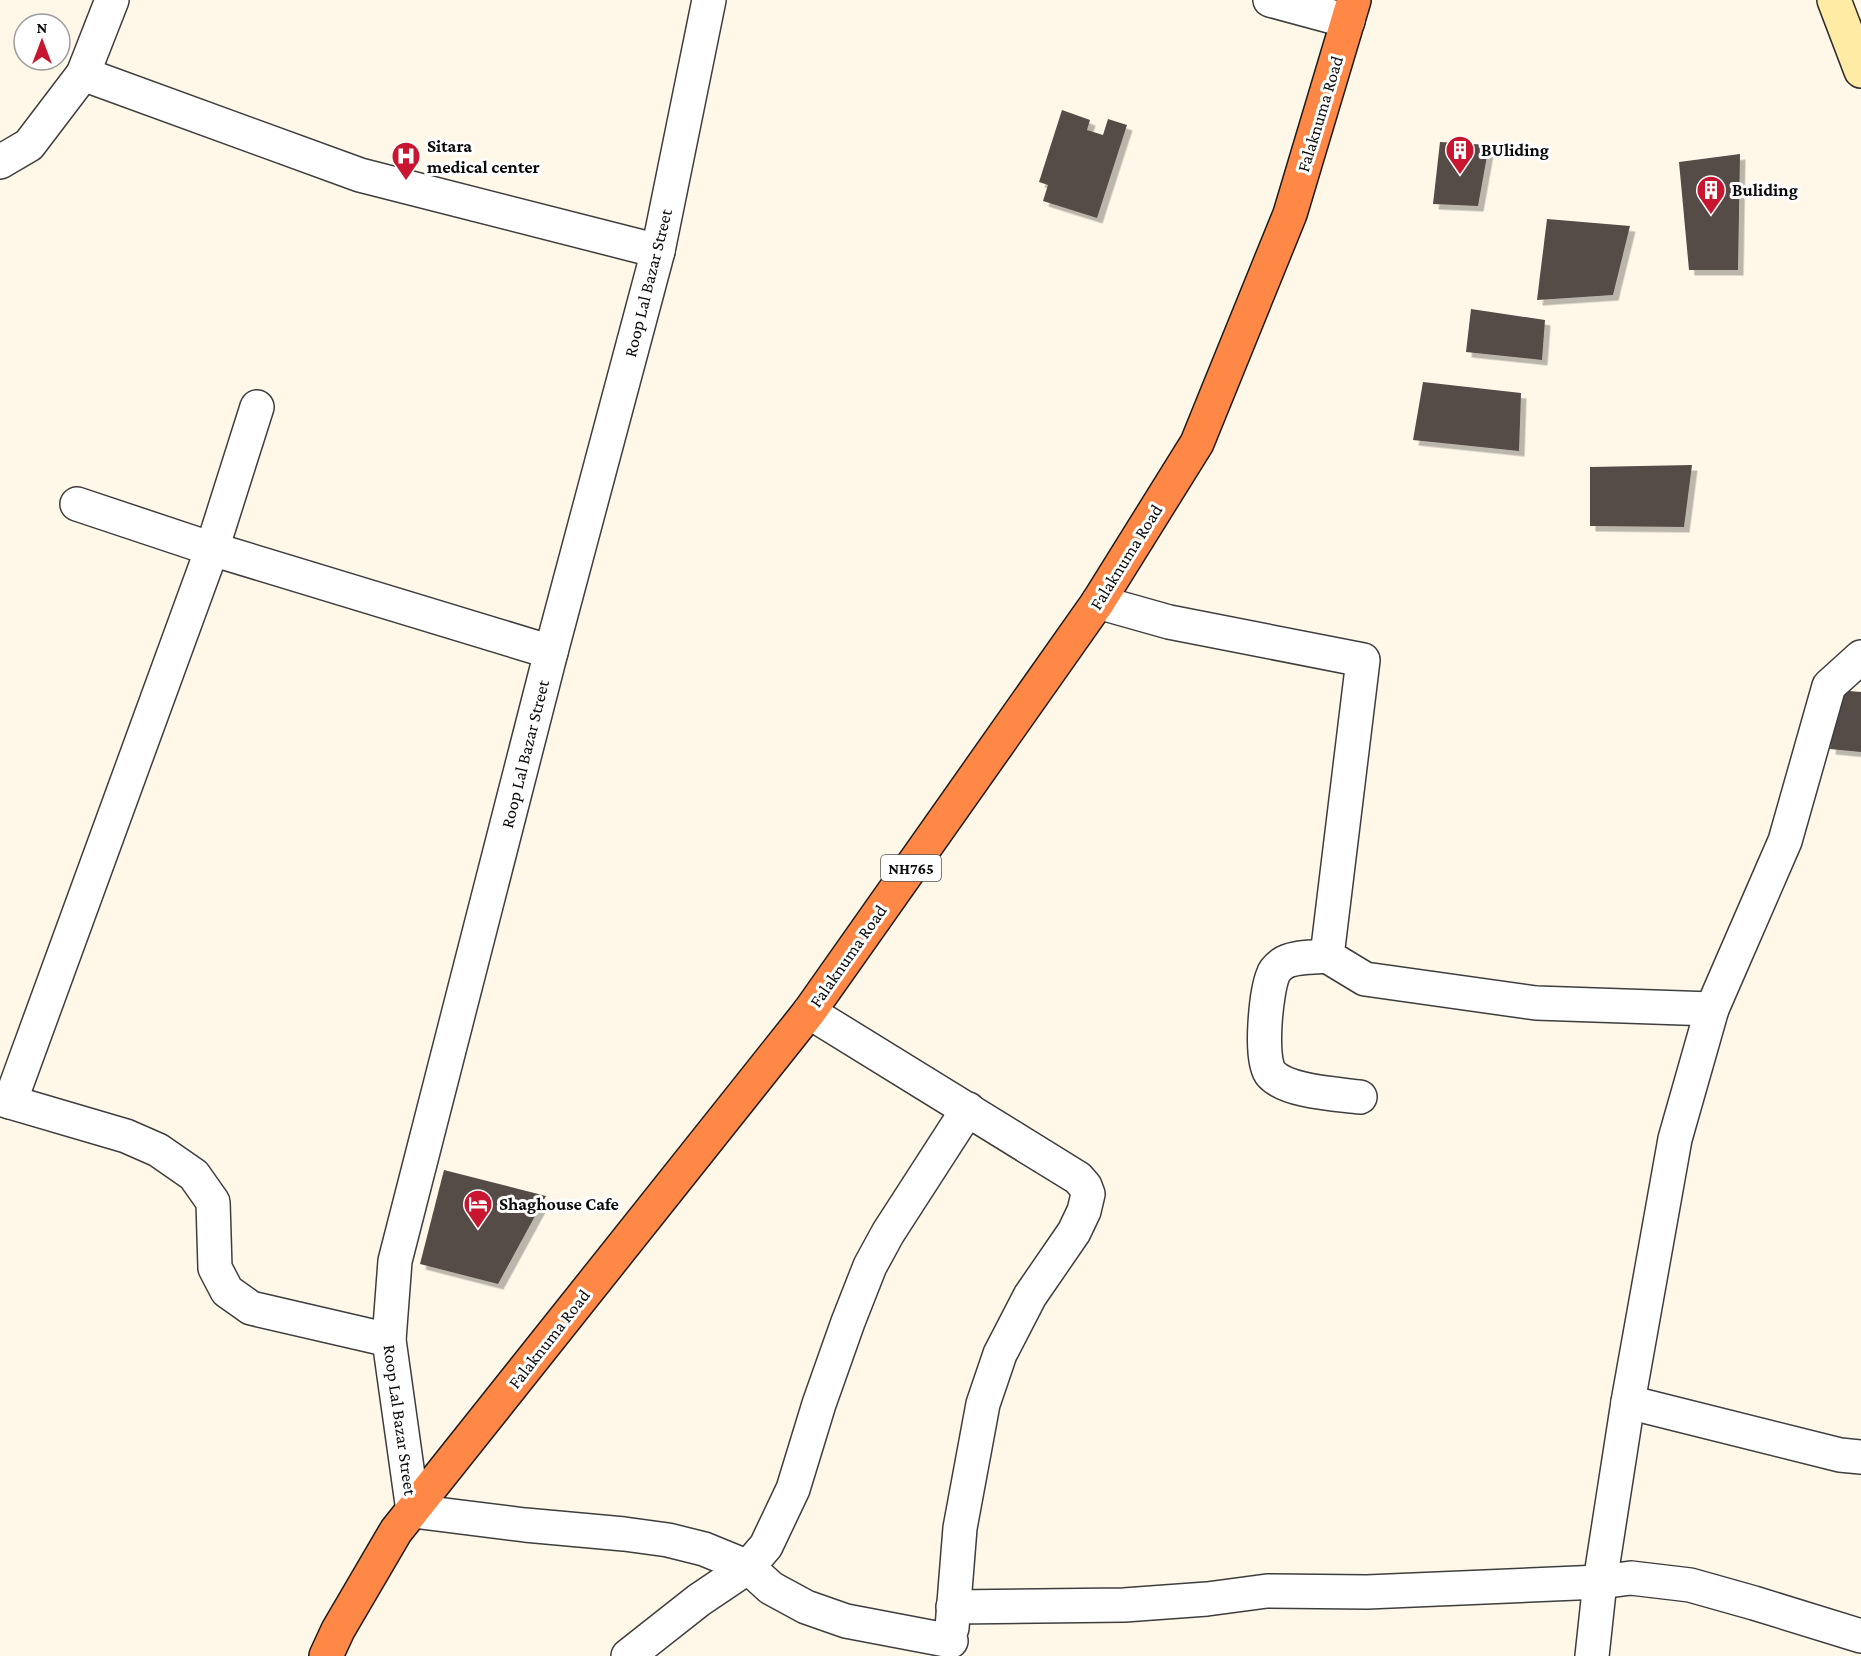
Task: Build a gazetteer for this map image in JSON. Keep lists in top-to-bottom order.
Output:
{
  "streets": {
    "highway": ["Falaknuma Road", "NH765"],
    "street": ["Roop Lal Bazar Street"]
  },
  "crossings": [
    ["Falaknuma Road", "Roop Lal Bazar Street"]
  ],
  "places": {
    "building": ["BUliding", "Buliding"],
    "hospital": ["Sitara medical center"],
    "hotel": ["Shaghouse Cafe"]
  },
  "north": "top"
}
